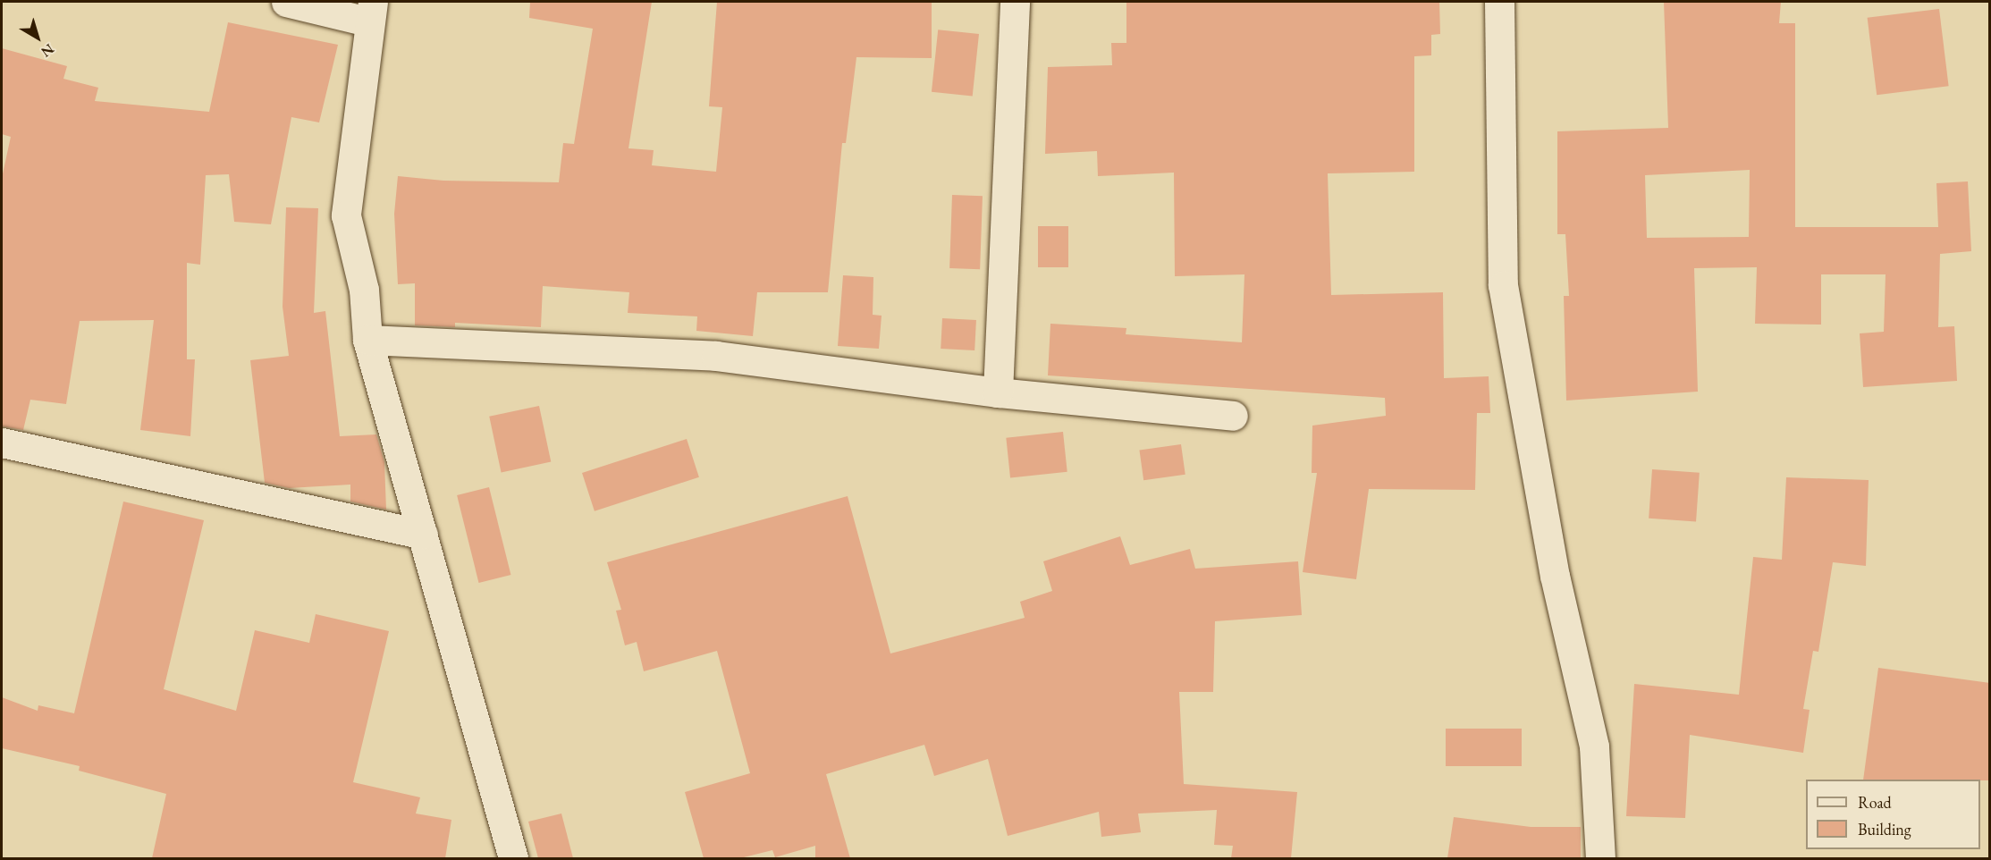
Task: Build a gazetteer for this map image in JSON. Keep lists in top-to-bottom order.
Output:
{
  "legend": ["Road", "Building"],
  "north": "bottom right"
}
